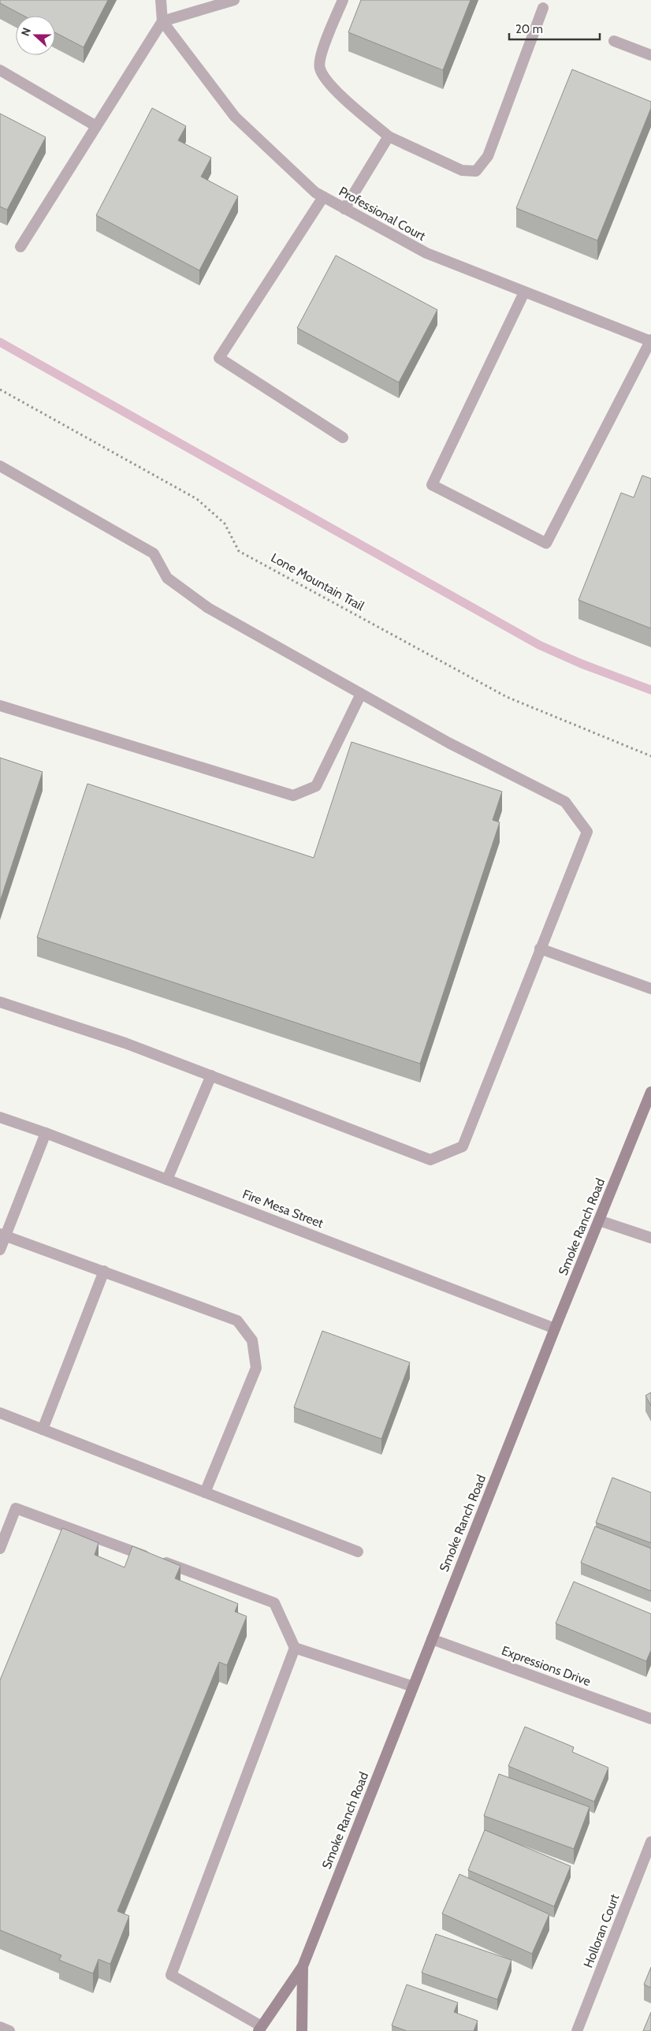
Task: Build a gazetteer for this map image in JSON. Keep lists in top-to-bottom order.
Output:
{
  "streets": {
    "main road": ["Smoke Ranch Road"],
    "street": [
      "Professional Court",
      "Fire Mesa Street",
      "Expressions Drive",
      "Holloran Court"
    ],
    "path": ["Lone Mountain Trail"]
  },
  "crossings": [
    ["Fire Mesa Street", "Smoke Ranch Road"],
    ["Smoke Ranch Road", "Expressions Drive"]
  ],
  "scale_bar": "20 m",
  "north": "left"
}
